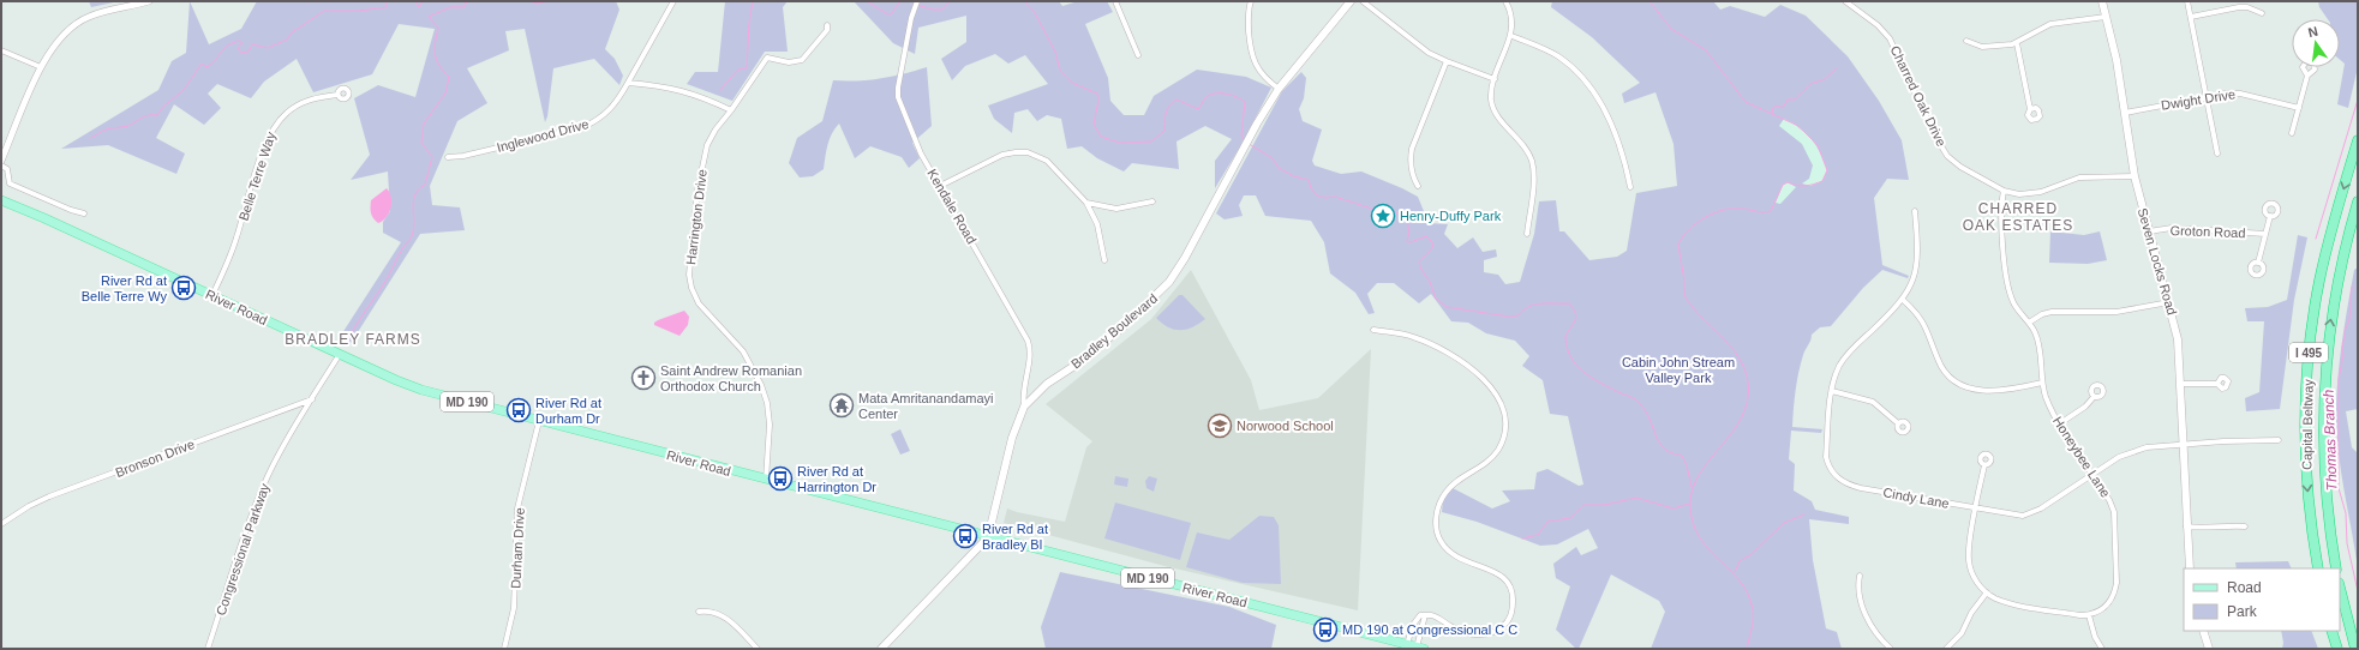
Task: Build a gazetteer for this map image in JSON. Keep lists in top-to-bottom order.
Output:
{
  "streets": {
    "highway": ["I 495", "Capital Beltway"],
    "main road": [
      "Seven Locks Road",
      "River Road",
      "Bradley Boulevard",
      "MD 190"
    ],
    "street": [
      "Charred Oak Drive",
      "Dwight Drive",
      "Inglewood Drive",
      "Belle Terre Way",
      "Kendale Road",
      "Harrington Drive",
      "Groton Road",
      "Honeybee Lane",
      "Bronson Drive",
      "Cindy Lane",
      "Durham Drive",
      "Congressional Parkway"
    ]
  },
  "crossings": [
    ["Charred Oak Drive", "Seven Locks Road"],
    ["Charred Oak Drive", "Honeybee Lane"],
    ["Dwight Drive", "Seven Locks Road"],
    ["Belle Terre Way", "River Road"],
    ["Kendale Road", "Bradley Boulevard"],
    ["Harrington Drive", "River Road"],
    ["Groton Road", "Seven Locks Road"],
    ["Seven Locks Road", "Cindy Lane"],
    ["River Road", "Bradley Boulevard"],
    ["River Road", "Durham Drive"],
    ["River Road", "Congressional Parkway"],
    ["Honeybee Lane", "Cindy Lane"],
    ["Bronson Drive", "Congressional Parkway"]
  ],
  "districts": ["CHARRED OAK ESTATES", "BRADLEY FARMS"],
  "water": ["Thomas Branch"],
  "parks": ["Cabin John Stream Valley Park"],
  "places": {
    "place": ["Henry-Duffy Park"],
    "bus stop": [
      "River Rd at Belle Terre Wy",
      "River Rd at Durham Dr",
      "River Rd at Harrington Dr",
      "River Rd at Bradley Bl",
      "MD 190 at Congressional C C"
    ],
    "church": ["Saint Andrew Romanian Orthodox Church"],
    "temple": ["Mata Amritanandamayi Center"],
    "school or university": ["Norwood School"]
  },
  "legend": ["Road", "Park"],
  "north": "top"
}
